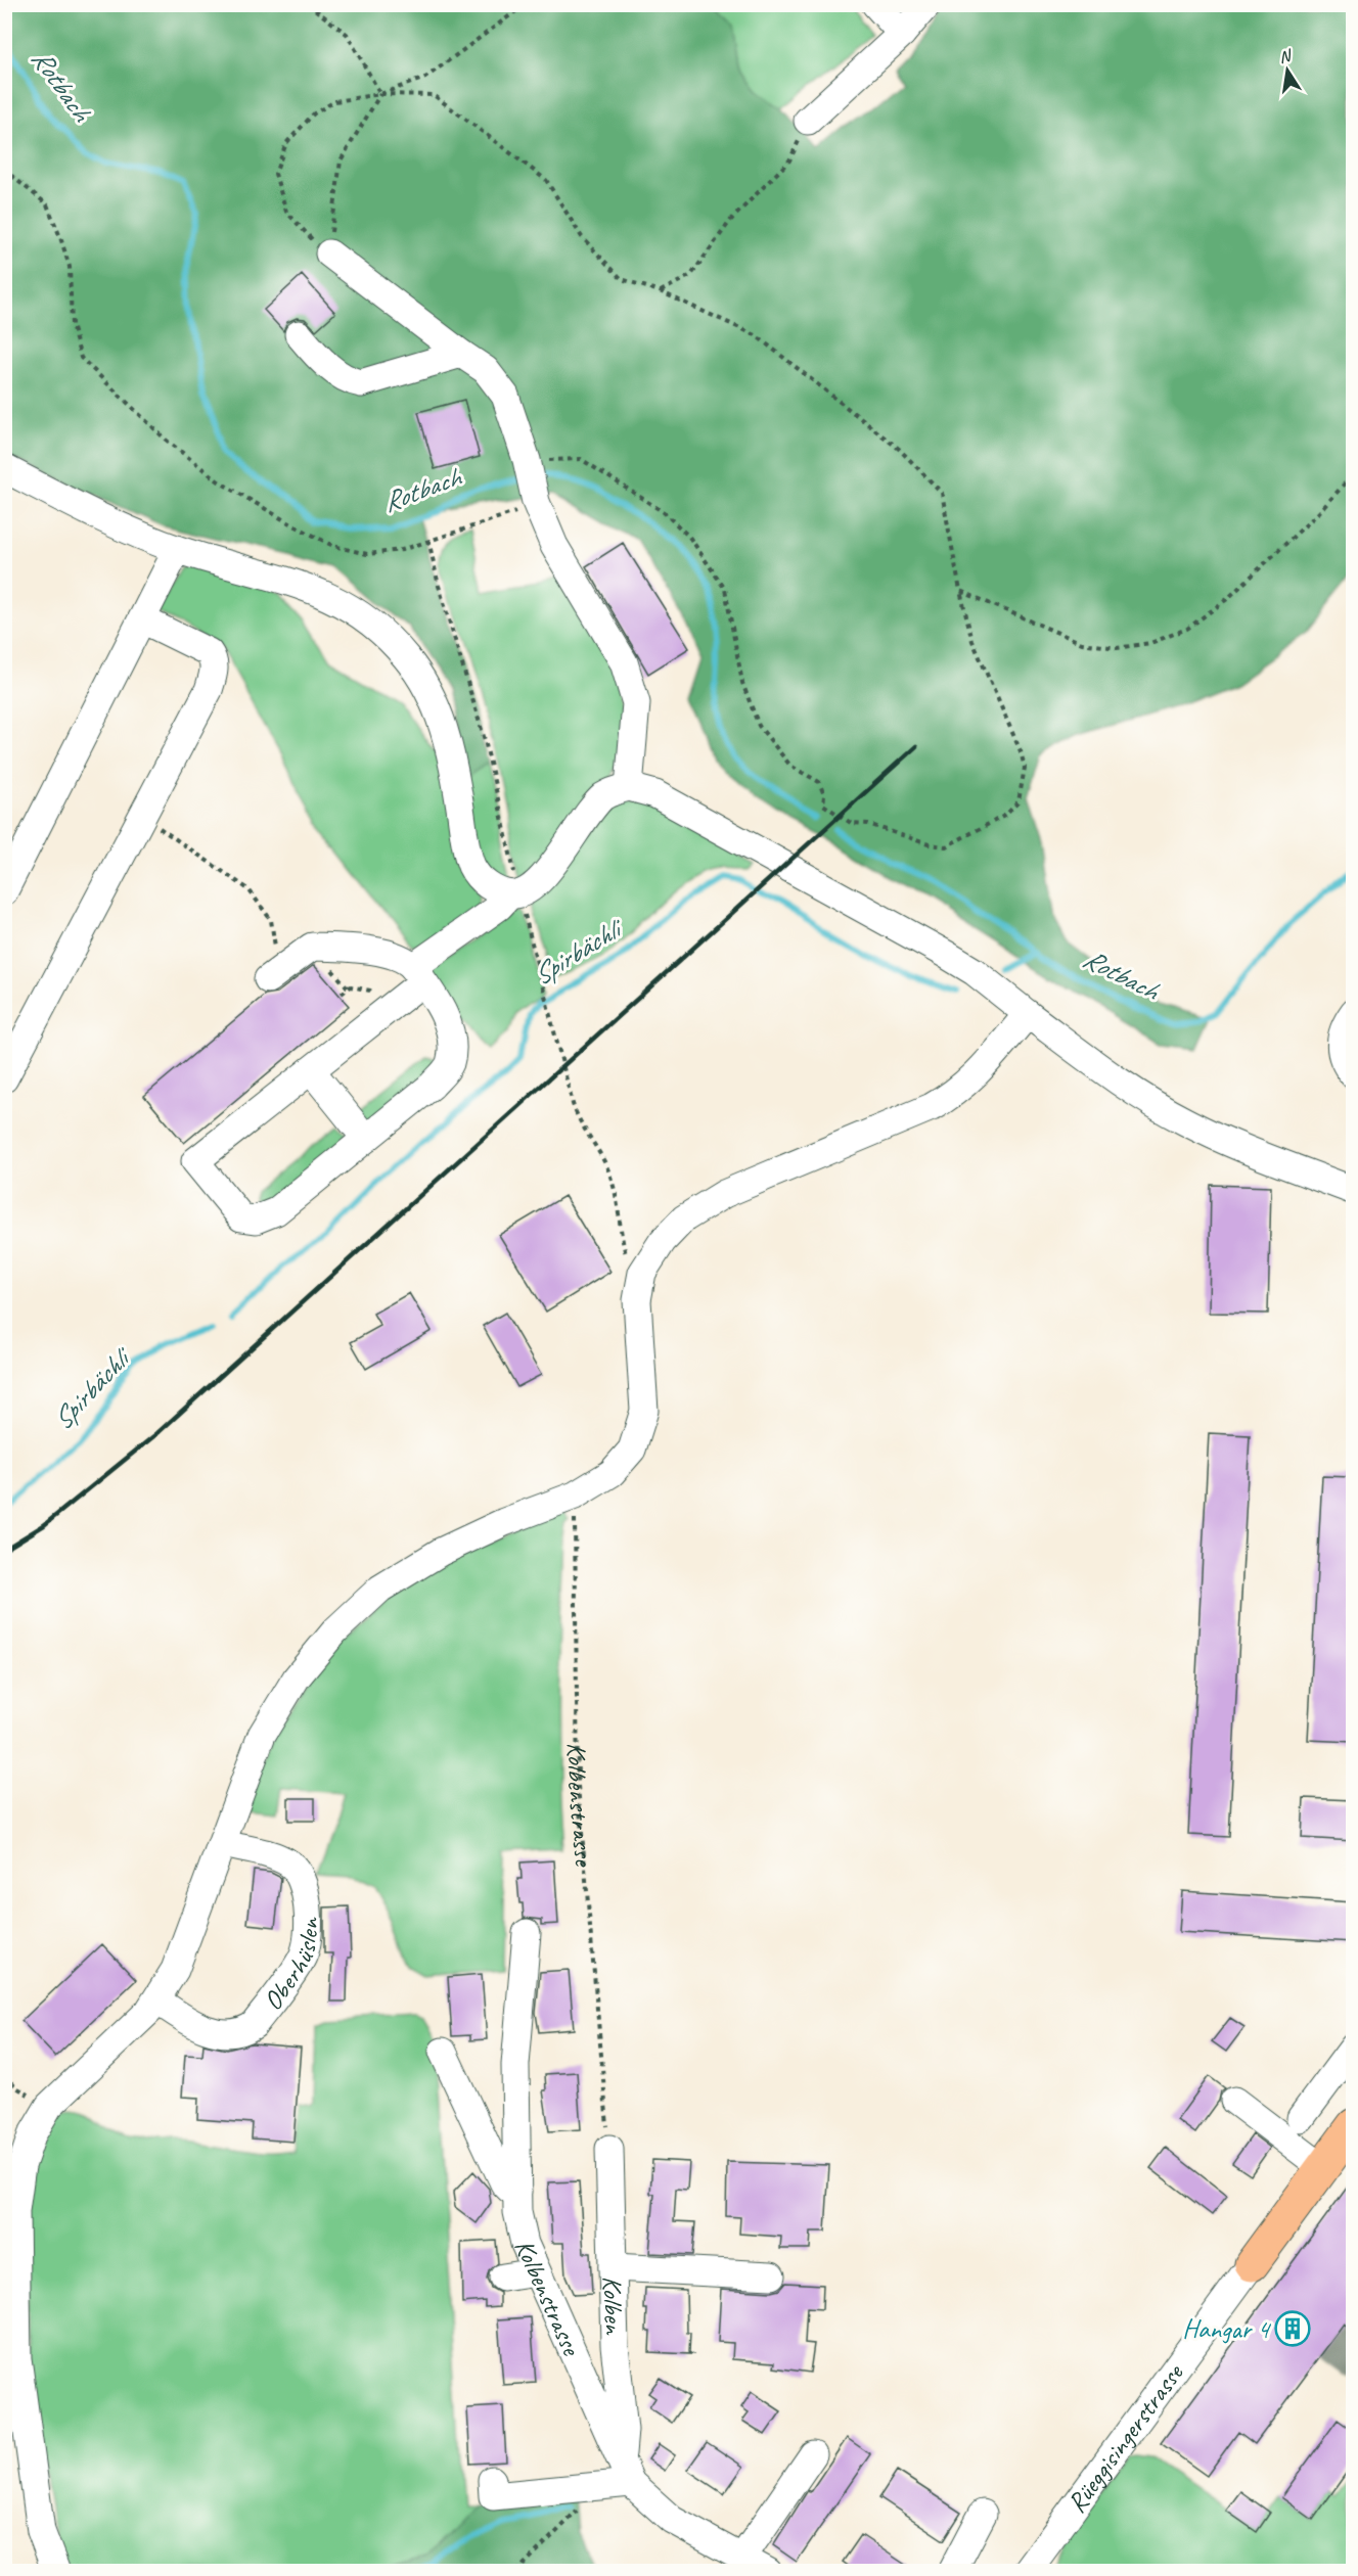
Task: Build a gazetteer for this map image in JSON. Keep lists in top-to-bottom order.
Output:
{
  "streets": {
    "main road": ["Rüeggisingerstrasse"],
    "street": ["Kolbenstrasse", "Oberhüslen", "Kolben"]
  },
  "crossings": [
    ["Kolbenstrasse", "Kolben"]
  ],
  "water": ["Rotbach", "Spirbächli"],
  "places": {
    "building": ["Hangar 4"]
  },
  "north": "top"
}
